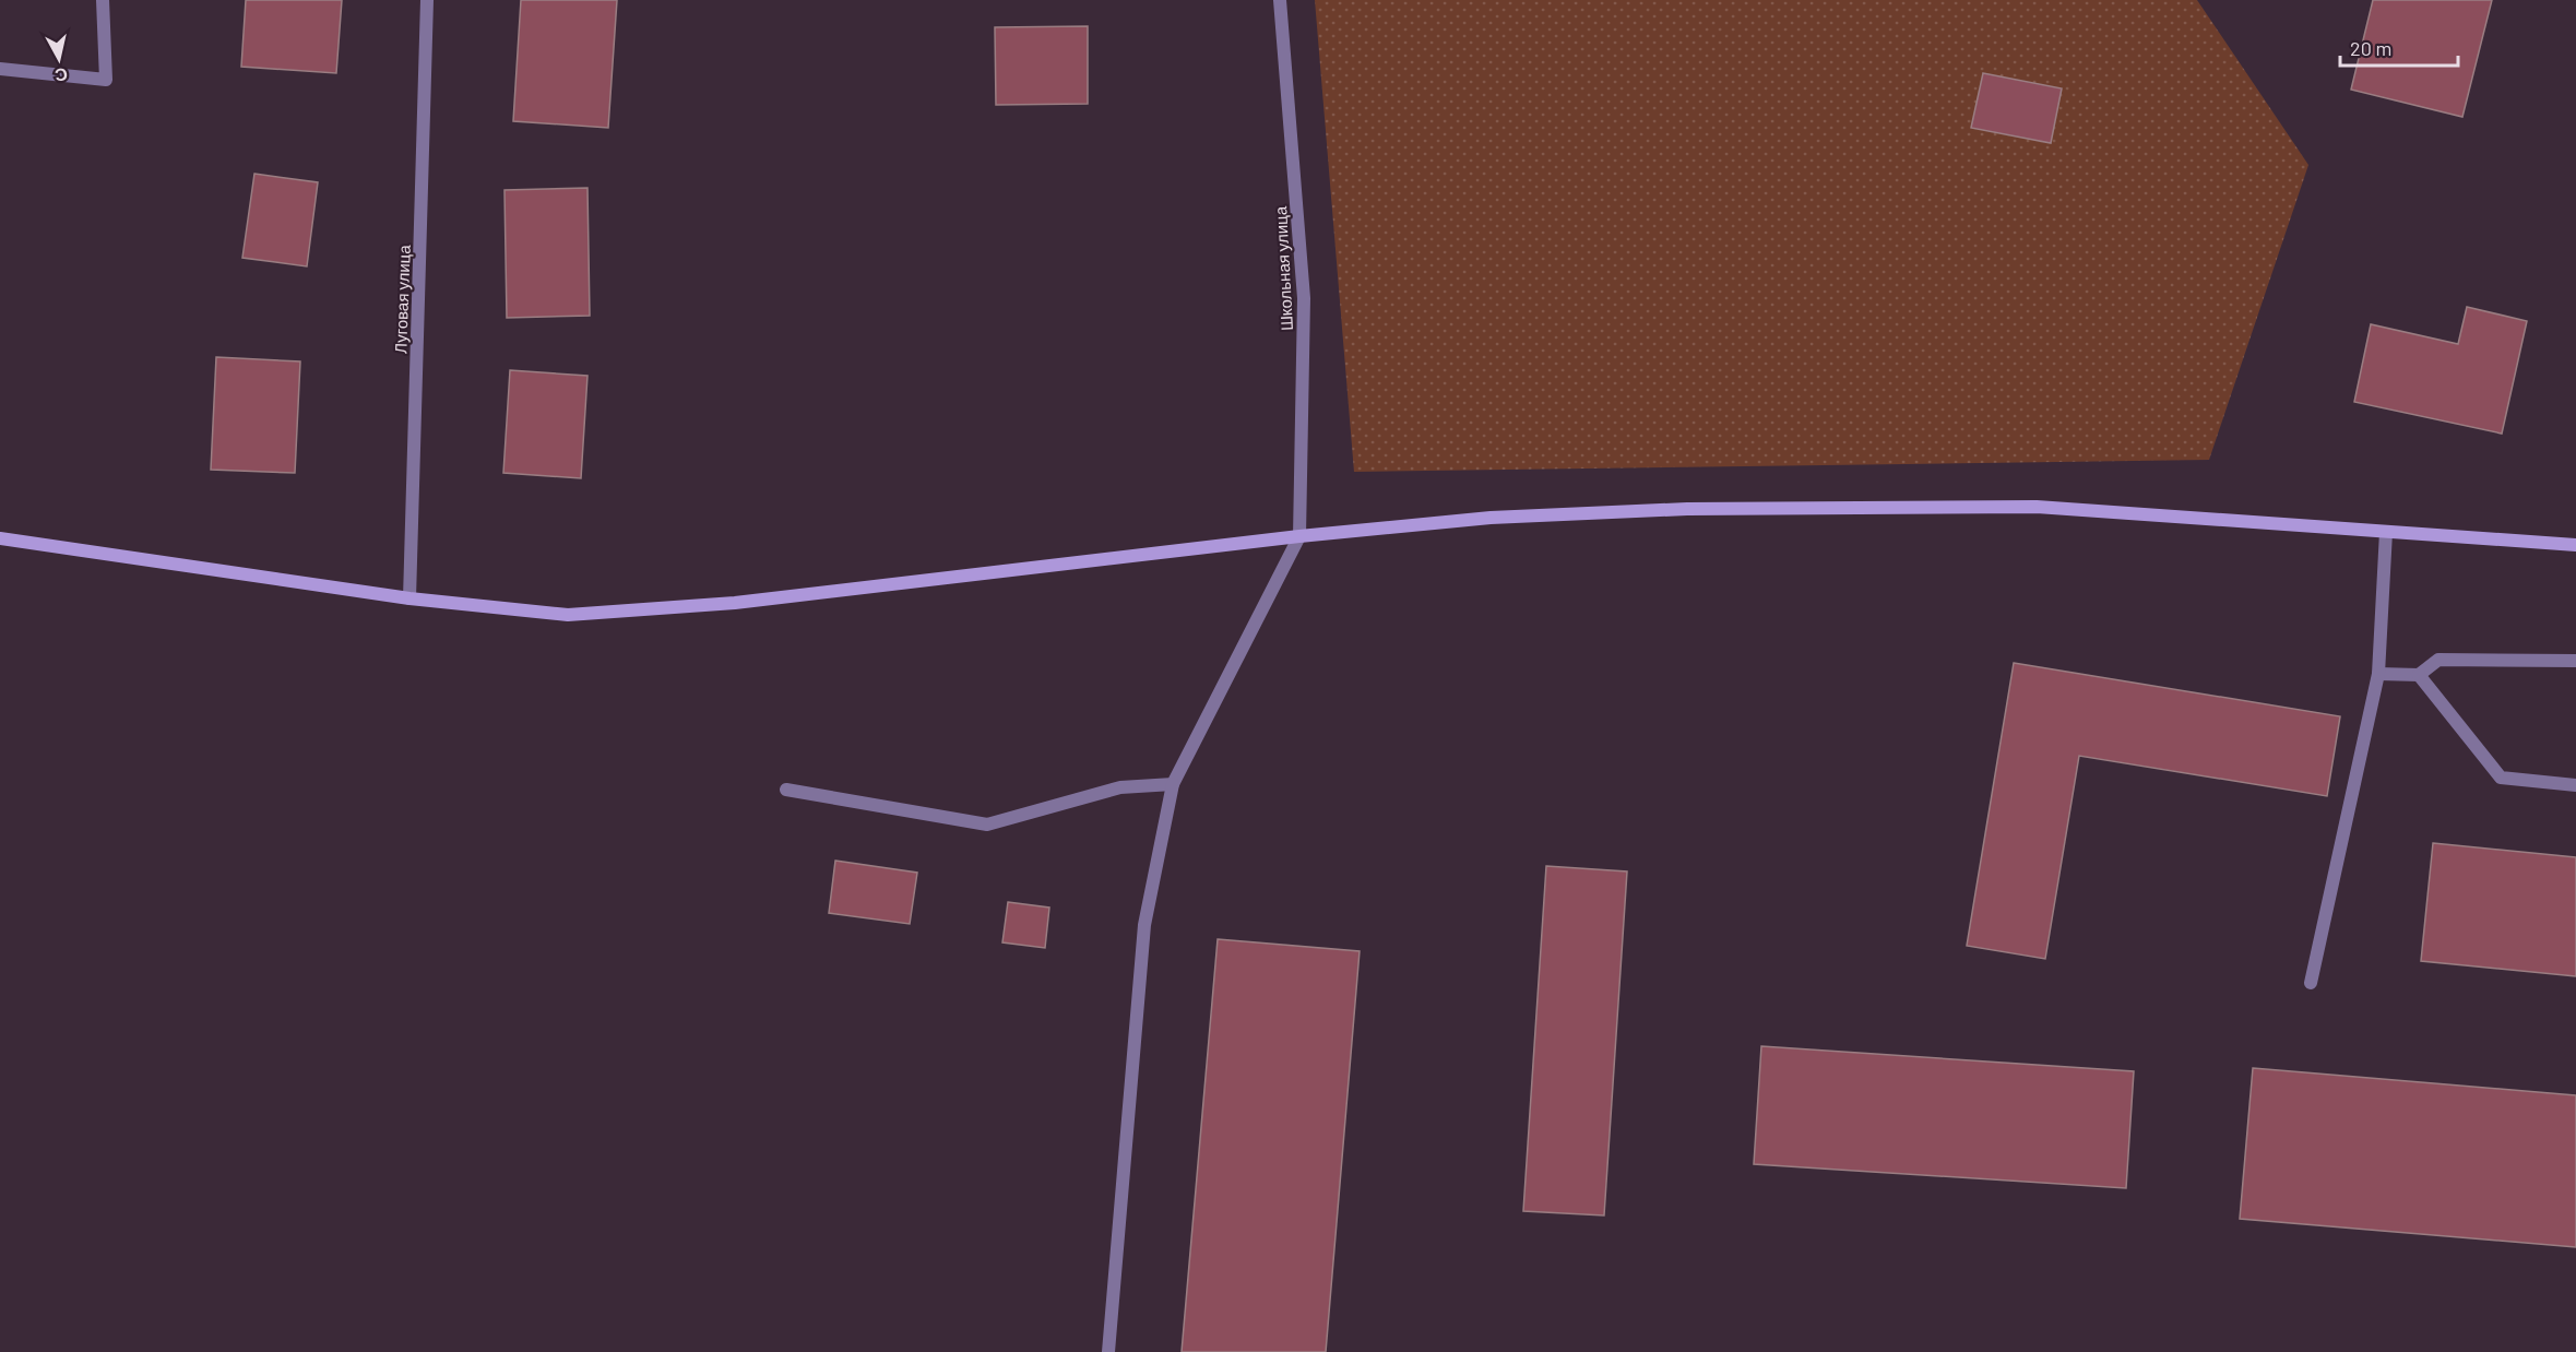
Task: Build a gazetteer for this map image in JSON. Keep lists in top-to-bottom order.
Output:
{
  "streets": {
    "street": ["Школьная улица", "Луговая улица"]
  },
  "scale_bar": "20 m",
  "north": "bottom"
}
